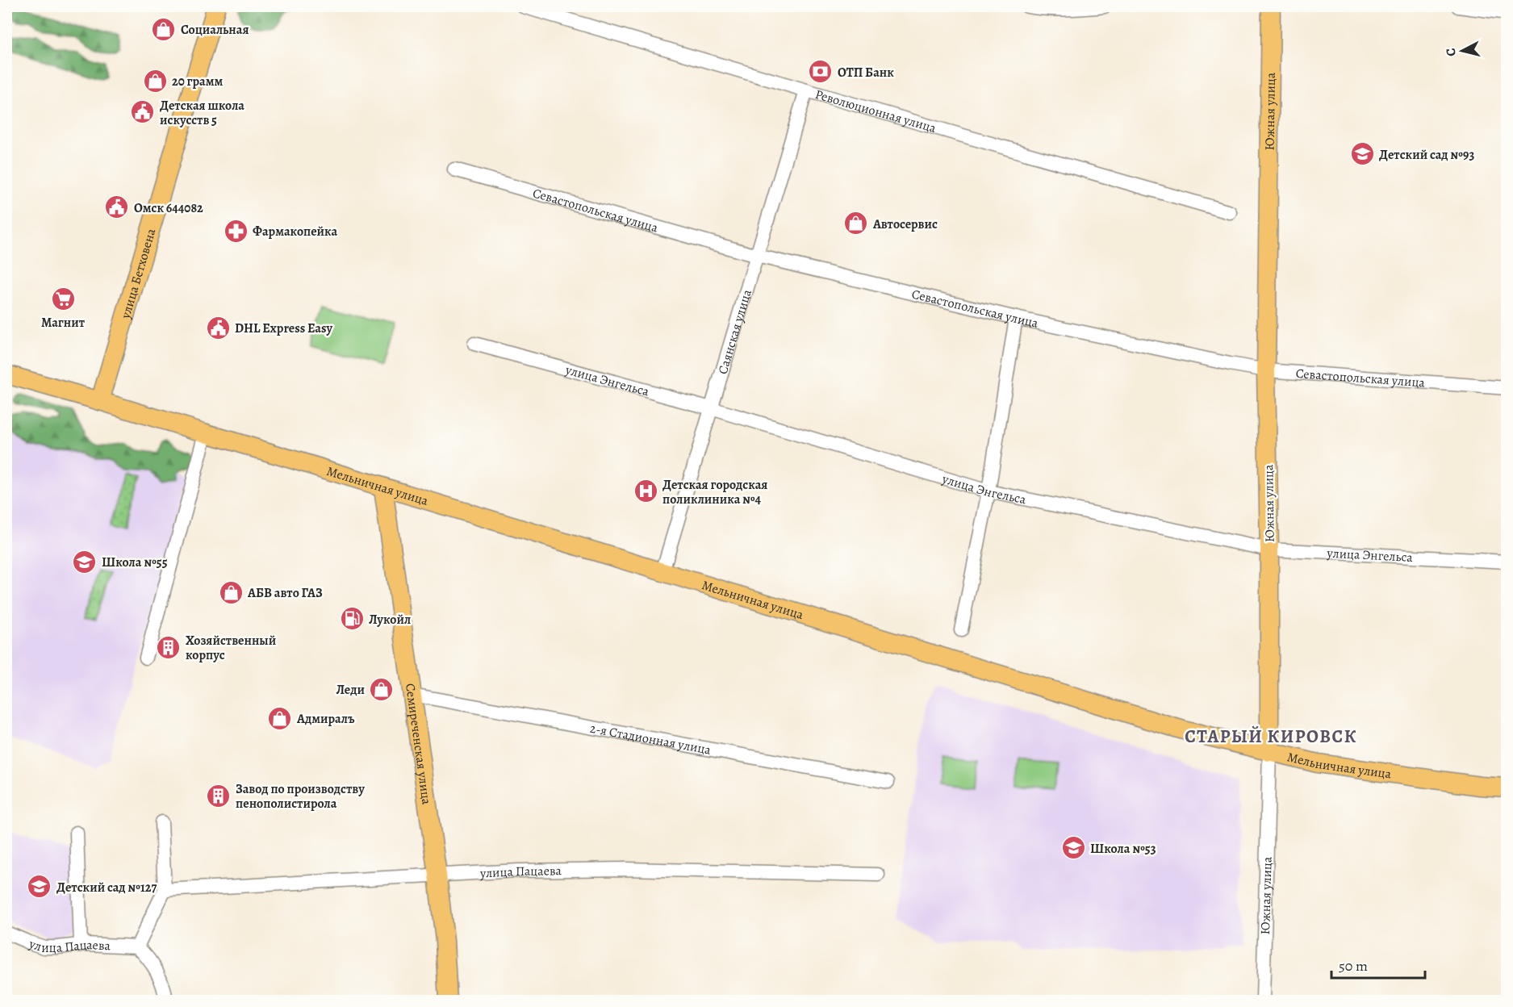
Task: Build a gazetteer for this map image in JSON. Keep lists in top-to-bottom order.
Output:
{
  "streets": {
    "main road": [
      "Южная улица",
      "улица Бетховена",
      "Мельничная улица",
      "Семиреченская улица"
    ],
    "street": [
      "Революционная улица",
      "Севастопольская улица",
      "Саянская улица",
      "улица Энгельса",
      "2-я Стадионная улица",
      "улица Пацаева"
    ]
  },
  "crossings": [
    ["Революционная улица", "Саянская улица"],
    ["Южная улица", "Севастопольская улица"],
    ["Южная улица", "улица Энгельса"],
    ["Южная улица", "Мельничная улица"],
    ["Севастопольская улица", "Саянская улица"],
    ["улица Бетховена", "Мельничная улица"],
    ["Саянская улица", "улица Энгельса"],
    ["Саянская улица", "Мельничная улица"],
    ["Мельничная улица", "Семиреченская улица"],
    ["2-я Стадионная улица", "Семиреченская улица"],
    ["Семиреченская улица", "улица Пацаева"]
  ],
  "districts": ["СТАРЫЙ КИРОВСК"],
  "places": {
    "shop": [
      "Социальная",
      "20 грамм",
      "Автосервис",
      "АБВ авто ГАЗ",
      "Леди",
      "Адмиралъ"
    ],
    "bank": ["ОТП Банк"],
    "public building": ["Детская школа искусств 5", "Омск 644082", "DHL Express Easy"],
    "school or university": [
      "Детский сад №93",
      "Школа №55",
      "Школа №53",
      "Детский сад №127"
    ],
    "pharmacy": ["Фармакопейка"],
    "supermarket": ["Магнит"],
    "hospital": ["Детская городская поликлиника №4"],
    "fuel station": ["Лукойл"],
    "building": ["Хозяйственный корпус", "Завод по производству пенополистирола"]
  },
  "scale_bar": "50 m",
  "north": "left"
}
